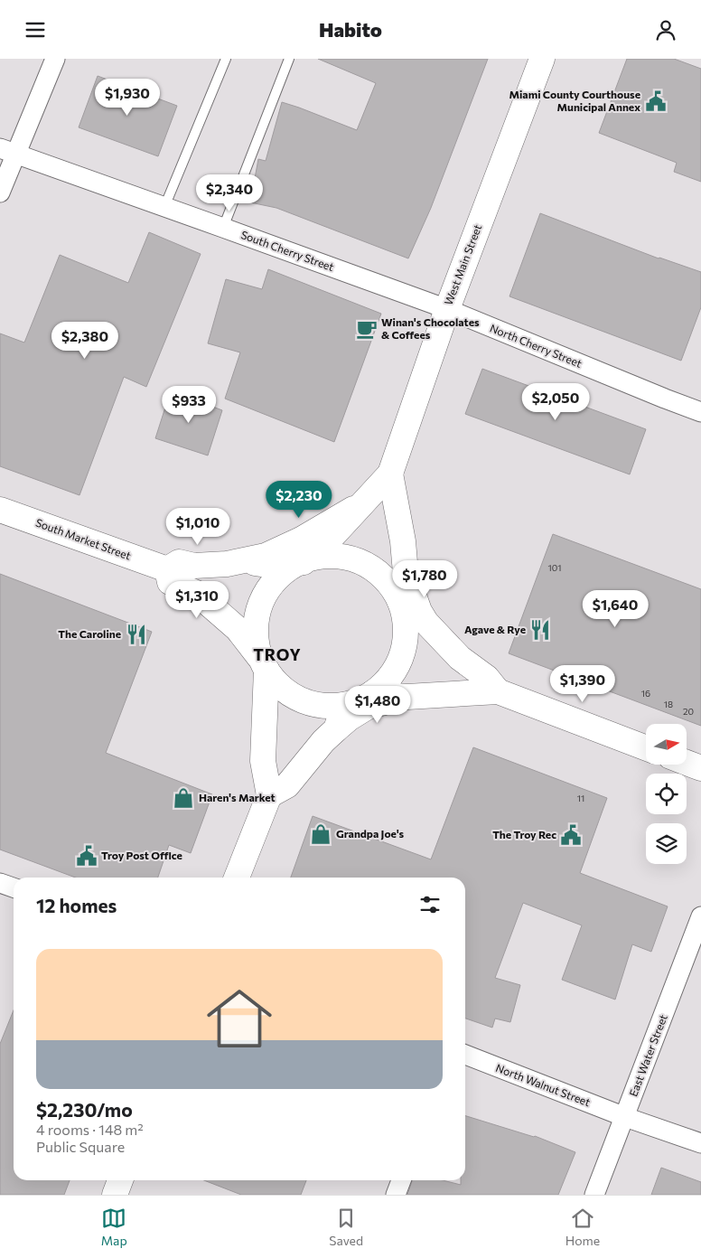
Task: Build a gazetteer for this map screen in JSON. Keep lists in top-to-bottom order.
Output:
{
  "streets": {
    "main road": ["West Main Street", "South Market Street"],
    "street": [
      "South Cherry Street",
      "North Cherry Street",
      "East Water Street",
      "North Walnut Street"
    ]
  },
  "crossings": [
    ["South Cherry Street", "West Main Street"],
    ["South Cherry Street", "North Cherry Street"],
    ["West Main Street", "North Cherry Street"],
    ["East Water Street", "North Walnut Street"]
  ],
  "districts": ["TROY"],
  "places": {
    "public building": ["Miami County Courthouse Municipal Annex", "The Troy Rec", "Troy Post Office"],
    "cafe": ["Winan's Chocolates & Coffees"],
    "restaurant": ["Agave & Rye", "The Caroline"],
    "shop": ["Haren's Market", "Grandpa Joe's"]
  },
  "house_numbers": [
    "101",
    "16",
    "18",
    "20",
    "11"
  ],
  "north": "right",
  "page": {
    "header": "Habito",
    "price": [
      "$1,930",
      "$2,340",
      "$2,380",
      "$2,050",
      "$933",
      "$2,230",
      "$1,010",
      "$1,780",
      "$1,310",
      "$1,640",
      "$1,390",
      "$1,480"
    ],
    "heading": "12 homes",
    "list": [
      {
        "name": "$2,230/mo",
        "note": "4 rooms · 148 m² · Public Square"
      }
    ],
    "tabs": ["Map", "Saved", "Home"]
  }
}
